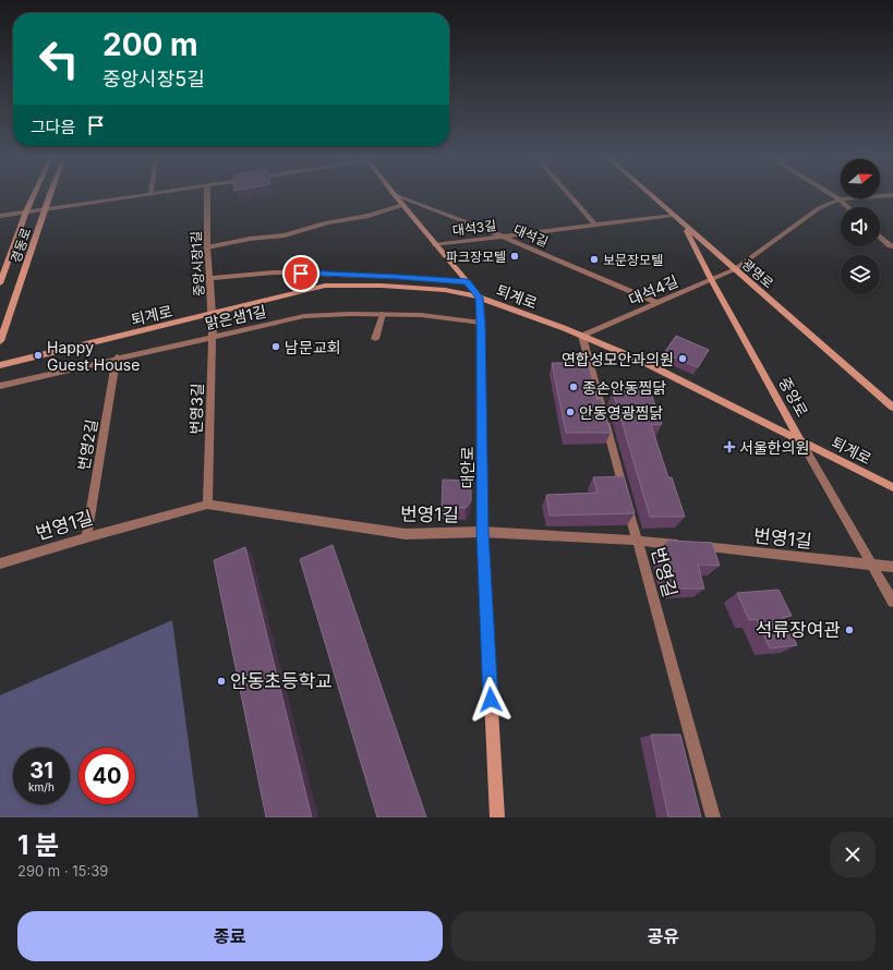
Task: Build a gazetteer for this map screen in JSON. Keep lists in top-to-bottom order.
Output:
{
  "streets": {
    "street": [
      "대석3길",
      "대석길",
      "경동로",
      "중앙시장1길",
      "광명로",
      "대석4길",
      "퇴계로",
      "맑은샘1길",
      "중앙로",
      "번영3길",
      "번영2길",
      "대안로",
      "번영1길",
      "번영길"
    ]
  },
  "crossings": [
    ["대석3길", "대석길"],
    ["대석3길", "광명로"],
    ["대석길", "대석4길"],
    ["중앙시장1길", "퇴계로"],
    ["중앙시장1길", "번영3길"],
    ["광명로", "대석4길"],
    ["광명로", "중앙로"],
    ["대석4길", "퇴계로"],
    ["대석4길", "중앙로"],
    ["대석4길", "번영길"],
    ["퇴계로", "중앙로"],
    ["퇴계로", "번영3길"],
    ["퇴계로", "대안로"],
    ["퇴계로", "번영길"],
    ["맑은샘1길", "번영3길"],
    ["맑은샘1길", "번영2길"],
    ["맑은샘1길", "대안로"],
    ["중앙로", "번영1길"],
    ["번영3길", "번영1길"],
    ["번영2길", "번영1길"],
    ["대안로", "번영1길"],
    ["번영1길", "번영길"]
  ],
  "places": {
    "other": [
      "파크장모텔",
      "보문장모텔",
      "남문교회",
      "Happy Guest House",
      "연합성모안과의원",
      "종손안동찜닭",
      "안동영광찜닭",
      "석류장여관",
      "안동초등학교"
    ],
    "health": ["서울한의원"]
  },
  "north": "right",
  "page": {
    "turn": ["200 m", "중앙시장5길"],
    "then": "그다음",
    "speed": "31 km/h",
    "limit": "40",
    "heading": ["1 분", "290 m · 15:39"],
    "buttons": ["종료", "공유"]
  }
}
